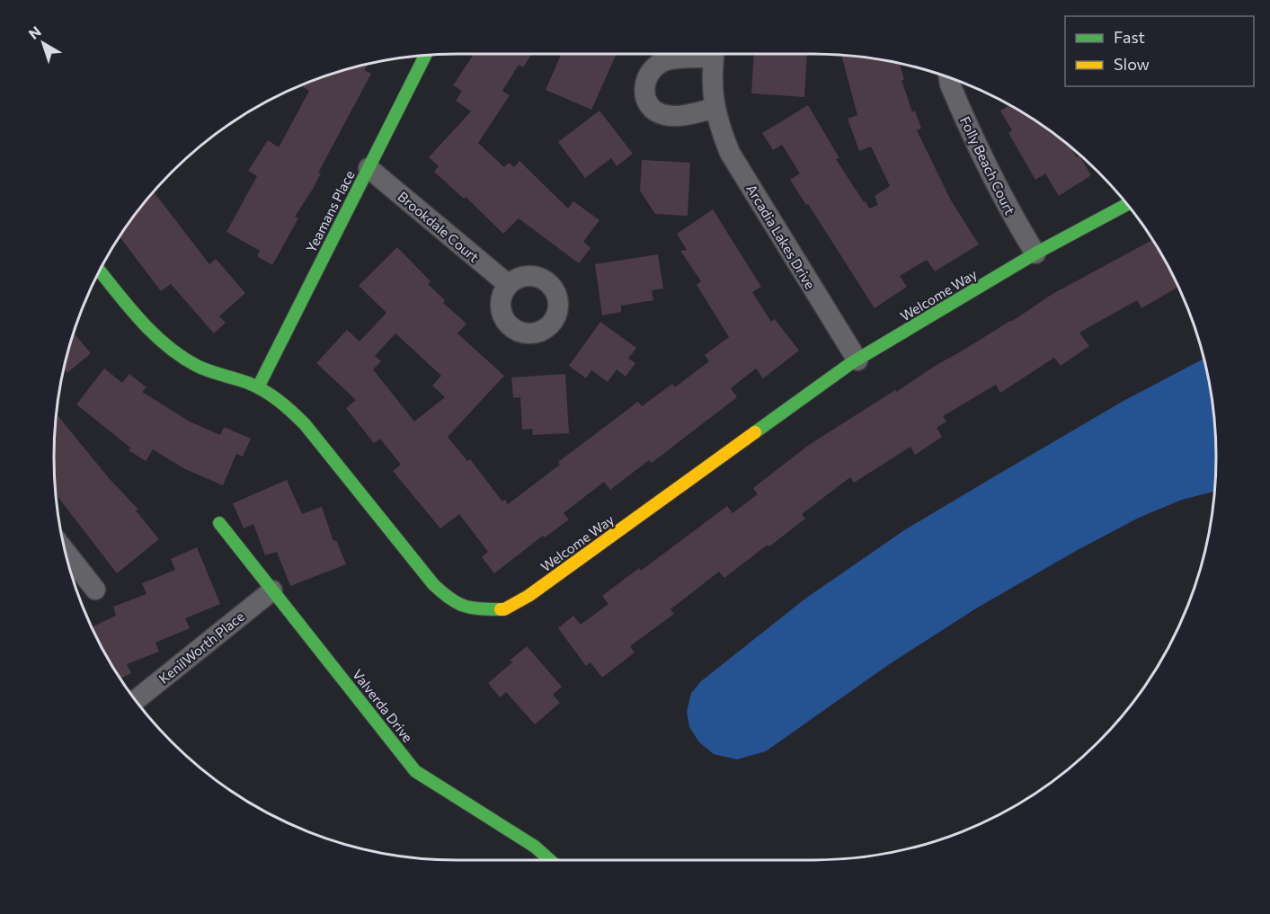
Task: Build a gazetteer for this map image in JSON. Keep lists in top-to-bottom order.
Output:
{
  "streets": {
    "street": [
      "Folly Beach Court",
      "Yeamans Place",
      "Brookdale Court",
      "Arcadia Lakes Drive",
      "Welcome Way",
      "KenilWorth Place",
      "Valverda Drive"
    ]
  },
  "crossings": [
    ["Folly Beach Court", "Welcome Way"],
    ["Yeamans Place", "Brookdale Court"],
    ["Yeamans Place", "Welcome Way"],
    ["Arcadia Lakes Drive", "Welcome Way"],
    ["KenilWorth Place", "Valverda Drive"]
  ],
  "legend": ["Fast", "Slow"],
  "north": "top left"
}
